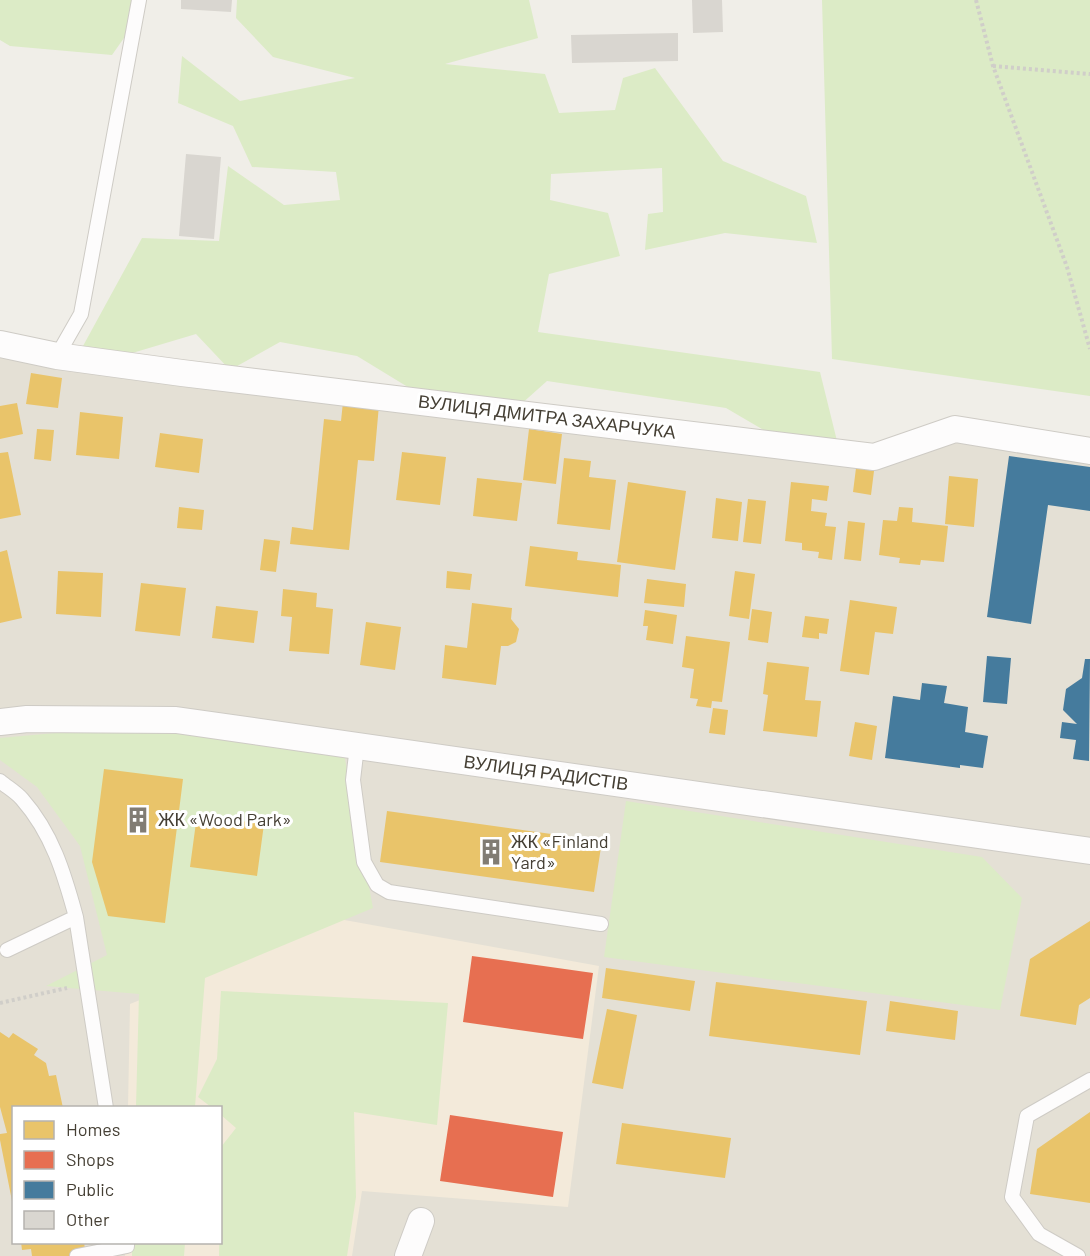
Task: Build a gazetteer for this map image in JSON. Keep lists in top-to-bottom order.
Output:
{
  "streets": {
    "street": ["ВУЛИЦЯ ДМИТРА ЗАХАРЧУКА", "ВУЛИЦЯ РАДИСТІВ"]
  },
  "places": {
    "building": ["ЖК «Wood Park»", "ЖК «Finland Yard»"]
  },
  "legend": [
    "Homes",
    "Shops",
    "Public",
    "Other"
  ]
}
